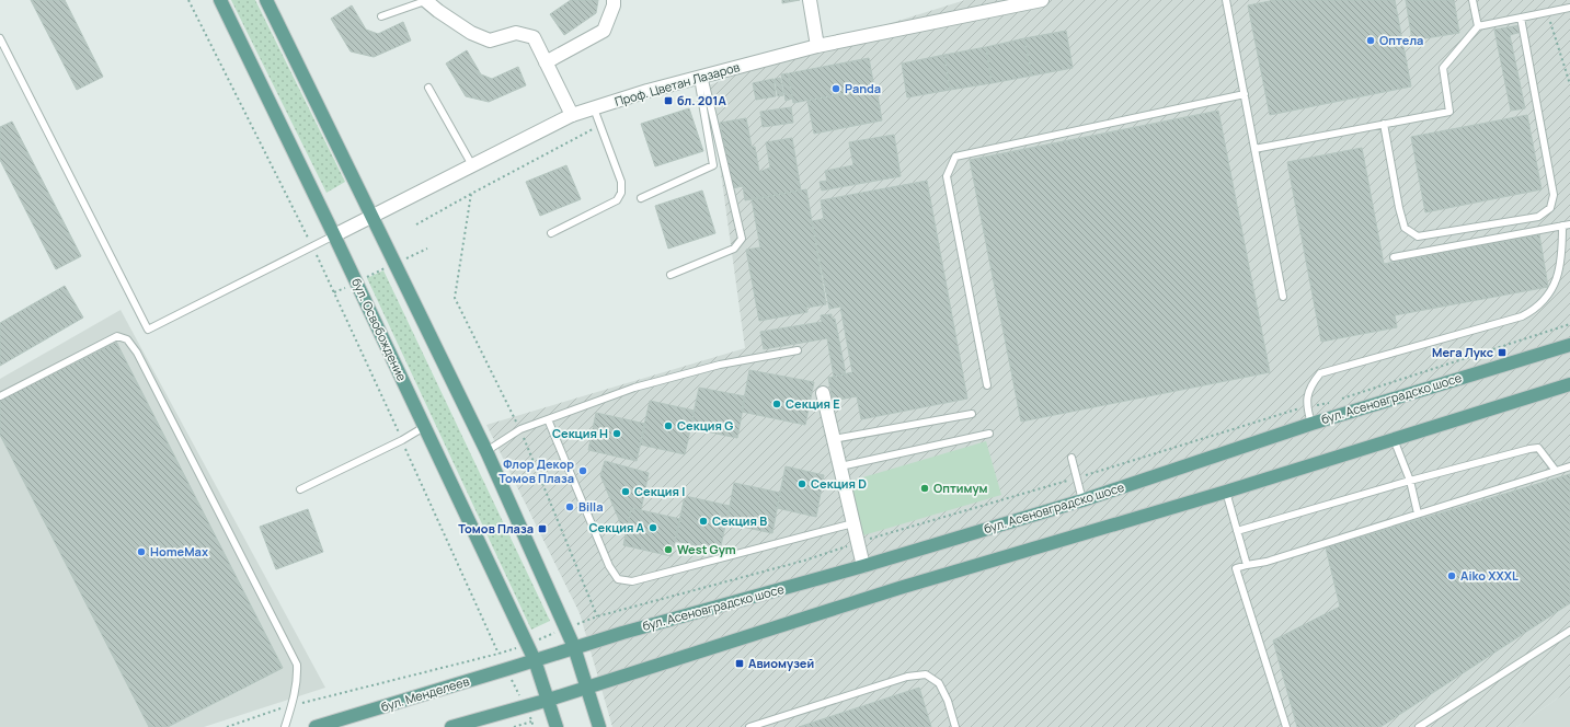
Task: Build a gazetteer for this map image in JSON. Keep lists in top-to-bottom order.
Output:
{
  "streets": {
    "main road": ["бул. Освобождение", "бул. Асеновградско шосе", "бул. Менделеев"],
    "street": ["Проф. Цветан Лазаров"]
  },
  "crossings": [
    ["Проф. Цветан Лазаров", "бул. Освобождение"],
    ["бул. Освобождение", "бул. Асеновградско шосе"],
    ["бул. Освобождение", "бул. Менделеев"],
    ["бул. Асеновградско шосе", "бул. Менделеев"]
  ],
  "places": {
    "other": [
      "Оптела",
      "Panda",
      "Секция E",
      "Секция G",
      "Секция H",
      "Флор Декор Томов Плаза",
      "Секция D",
      "Оптимум",
      "Секция I",
      "Billa",
      "Секция B",
      "Секция A",
      "West Gym",
      "HomeMax",
      "Aiko XXXL"
    ],
    "transit": [
      "бл. 201А",
      "Мега Лукс",
      "Томов Плаза",
      "Авиомузей"
    ]
  }
}
